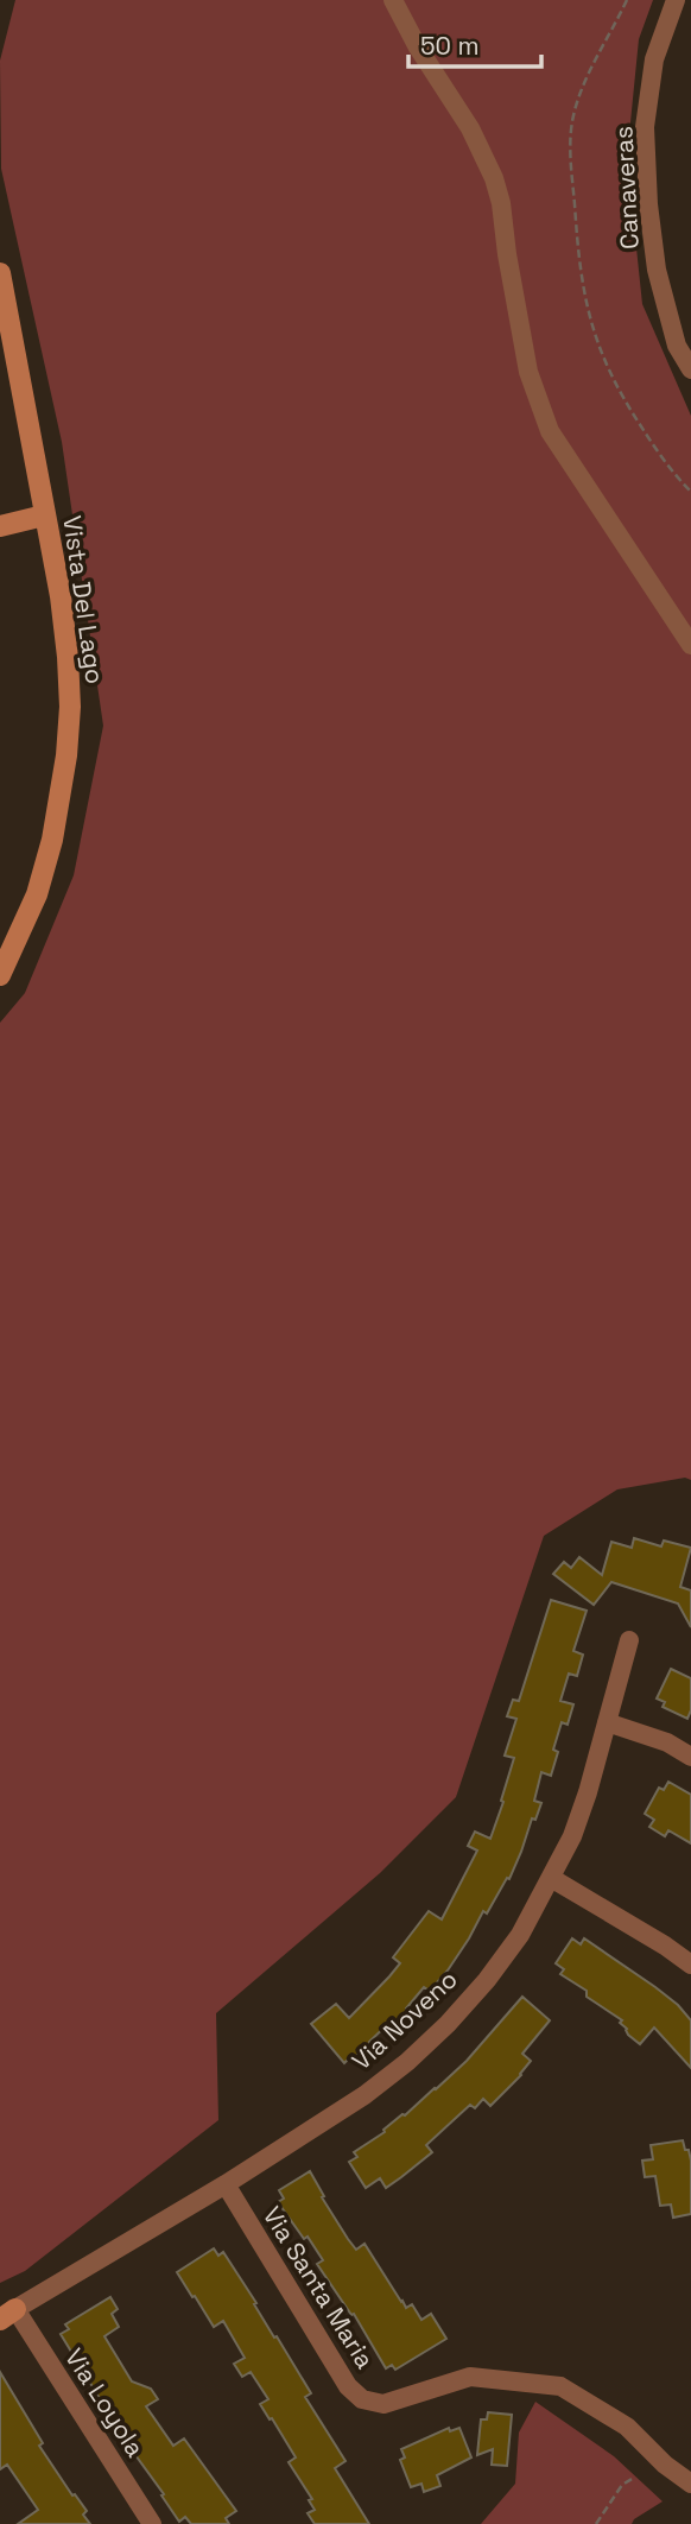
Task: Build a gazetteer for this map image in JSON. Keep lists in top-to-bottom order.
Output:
{
  "streets": {
    "street": [
      "Canaveras",
      "Vista Del Lago",
      "Via Noveno",
      "Via Santa Maria",
      "Via Loyola"
    ]
  },
  "crossings": [
    ["Via Noveno", "Via Santa Maria"],
    ["Via Noveno", "Via Loyola"]
  ],
  "scale_bar": "50 m"
}
